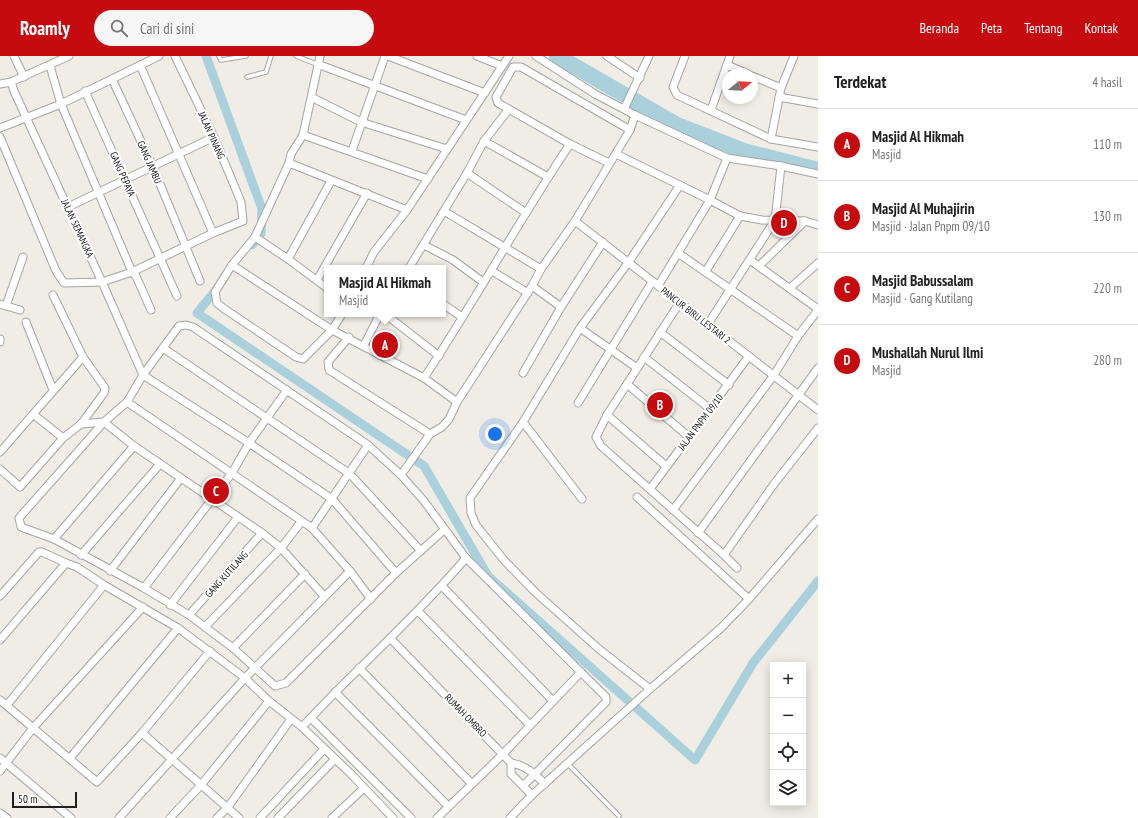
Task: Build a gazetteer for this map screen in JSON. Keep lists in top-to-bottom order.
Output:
{
  "streets": {
    "street": [
      "JALAN PINANG",
      "GANG JAMBU",
      "GANG PEPAYA",
      "JALAN SEMANGKA",
      "PANCUR BIRU LESTARI 2",
      "JALAN PNPM 09/10",
      "GANG KUTILANG",
      "RUMAH OMBRO"
    ]
  },
  "crossings": [
    ["PANCUR BIRU LESTARI 2", "JALAN PNPM 09/10"]
  ],
  "scale_bar": "50 m",
  "north": "right",
  "page": {
    "header": "Roamly",
    "search": "Cari di sini",
    "nav": [
      "Beranda",
      "Peta",
      "Tentang",
      "Kontak"
    ],
    "heading": ["Terdekat", "4 hasil"],
    "list": [
      {
        "mark": "A",
        "name": "Masjid Al Hikmah",
        "note": "Masjid",
        "value": "110 m"
      },
      {
        "mark": "B",
        "name": "Masjid Al Muhajirin",
        "note": "Masjid · Jalan Pnpm 09/10",
        "value": "130 m"
      },
      {
        "mark": "C",
        "name": "Masjid Babussalam",
        "note": "Masjid · Gang Kutilang",
        "value": "220 m"
      },
      {
        "mark": "D",
        "name": "Mushallah Nurul Ilmi",
        "note": "Masjid",
        "value": "280 m"
      }
    ],
    "pins": [
      "D",
      "A",
      "B",
      "C"
    ],
    "popup": ["Masjid Al Hikmah", "Masjid"],
    "map_buttons": ["+", "−"],
    "scale": "50 m"
  }
}
